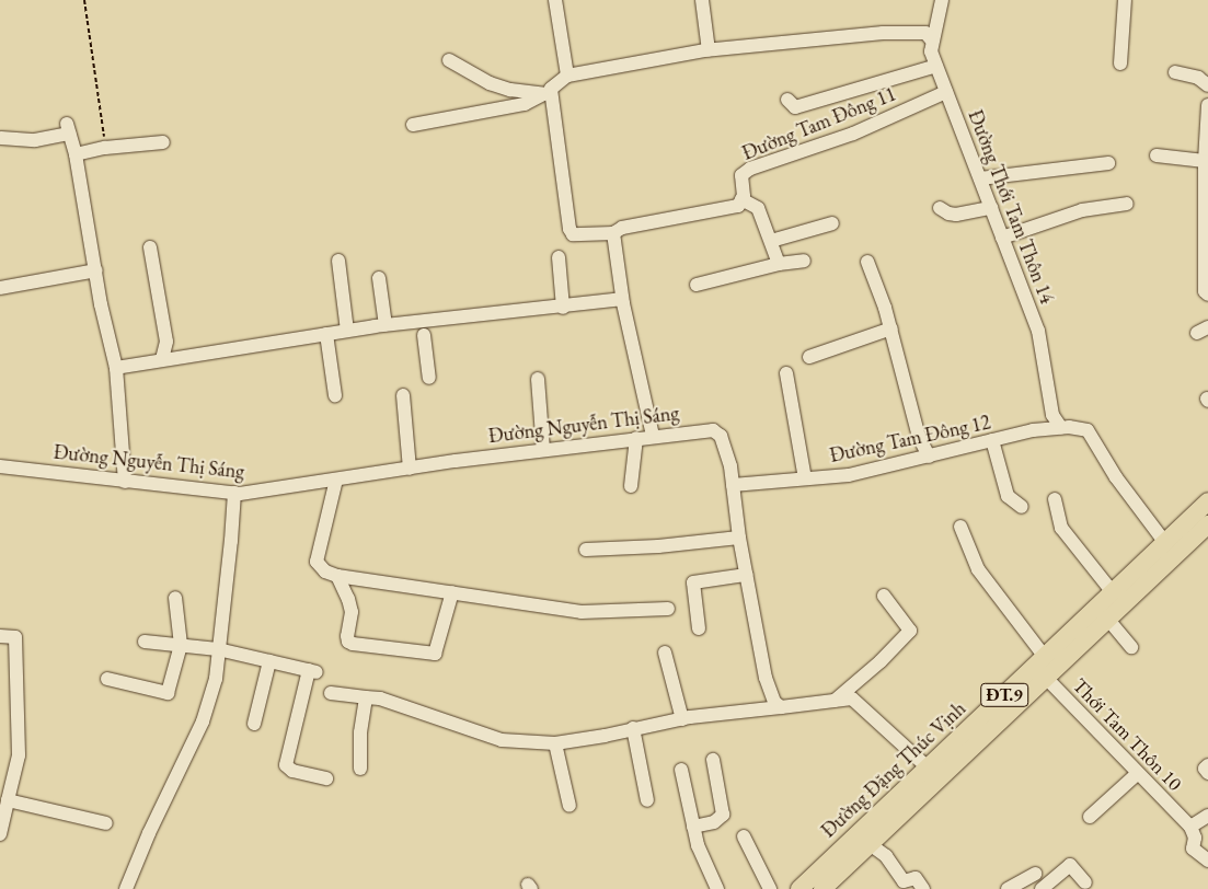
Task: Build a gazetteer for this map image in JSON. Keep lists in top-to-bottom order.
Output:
{
  "streets": {
    "main road": ["ĐT.9", "Đường Đặng Thúc Vịnh"],
    "street": [
      "Đường Tam Đông 11",
      "Đường Thới Tam Thôn 14",
      "Đường Nguyễn Thị Sáng",
      "Đường Tam Đông 12",
      "Thới Tam Thôn 10"
    ]
  },
  "crossings": [
    ["Đường Tam Đông 11", "Đường Thới Tam Thôn 14"],
    ["Đường Thới Tam Thôn 14", "Đường Tam Đông 12"],
    ["Đường Nguyễn Thị Sáng", "Đường Tam Đông 12"],
    ["Đường Tam Đông 12", "Đường Đặng Thúc Vịnh"],
    ["Thới Tam Thôn 10", "Đường Đặng Thúc Vịnh"]
  ]
}
